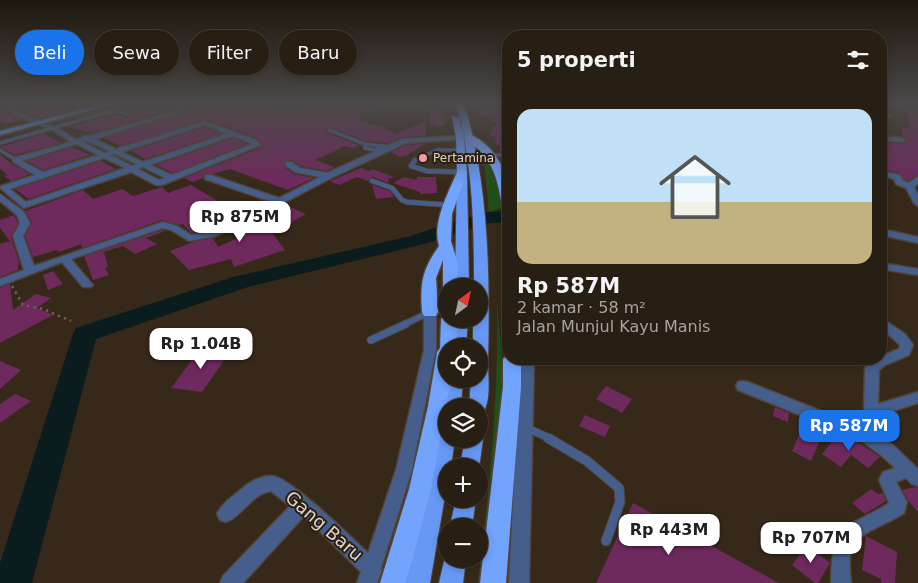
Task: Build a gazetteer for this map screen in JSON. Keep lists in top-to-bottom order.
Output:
{
  "streets": {
    "street": ["Gang Baru"]
  },
  "places": ["Pertamina"],
  "north": "top right",
  "page": {
    "chip": [
      "Beli",
      "Sewa",
      "Filter",
      "Baru"
    ],
    "heading": "5 properti",
    "list": [
      {
        "name": "Rp 587M",
        "note": "2 kamar · 58 m² · Jalan Munjul Kayu Manis"
      }
    ],
    "price": [
      "Rp 875M",
      "Rp 1.04B",
      "Rp 587M",
      "Rp 443M",
      "Rp 707M"
    ],
    "map_buttons": ["+", "−"]
  }
}
